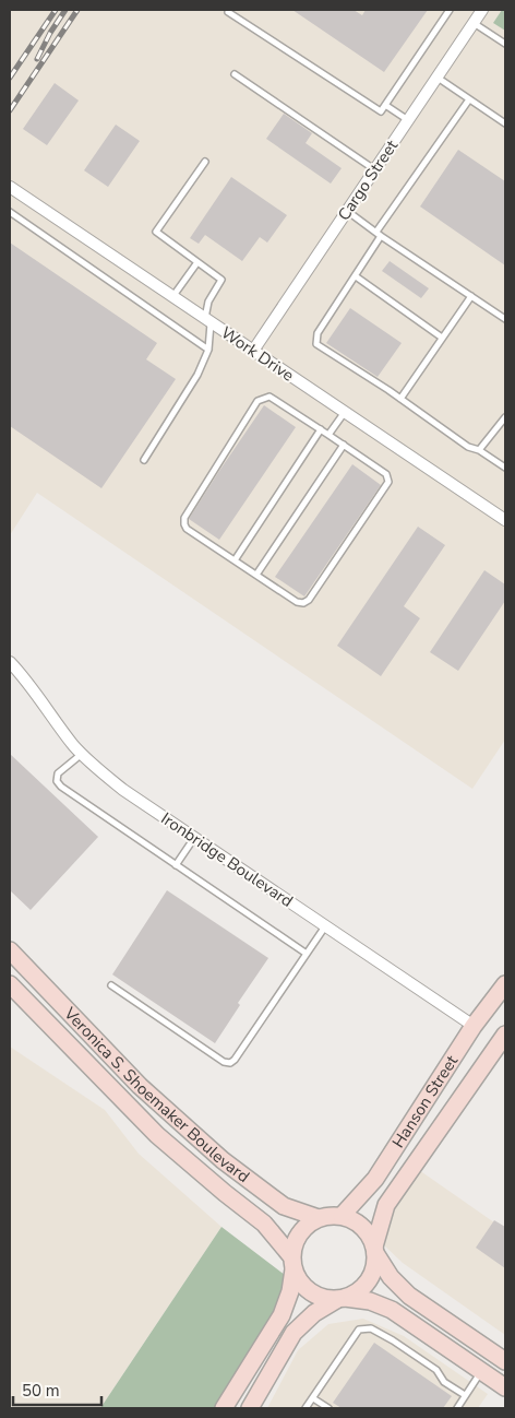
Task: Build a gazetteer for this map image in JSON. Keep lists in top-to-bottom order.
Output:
{
  "streets": {
    "street": [
      "Cargo Street",
      "Work Drive",
      "Ironbridge Boulevard",
      "Veronica S. Shoemaker Boulevard",
      "Hanson Street"
    ]
  },
  "crossings": [
    ["Cargo Street", "Work Drive"],
    ["Ironbridge Boulevard", "Hanson Street"],
    ["Veronica S. Shoemaker Boulevard", "Hanson Street"]
  ],
  "scale_bar": "50 m"
}
